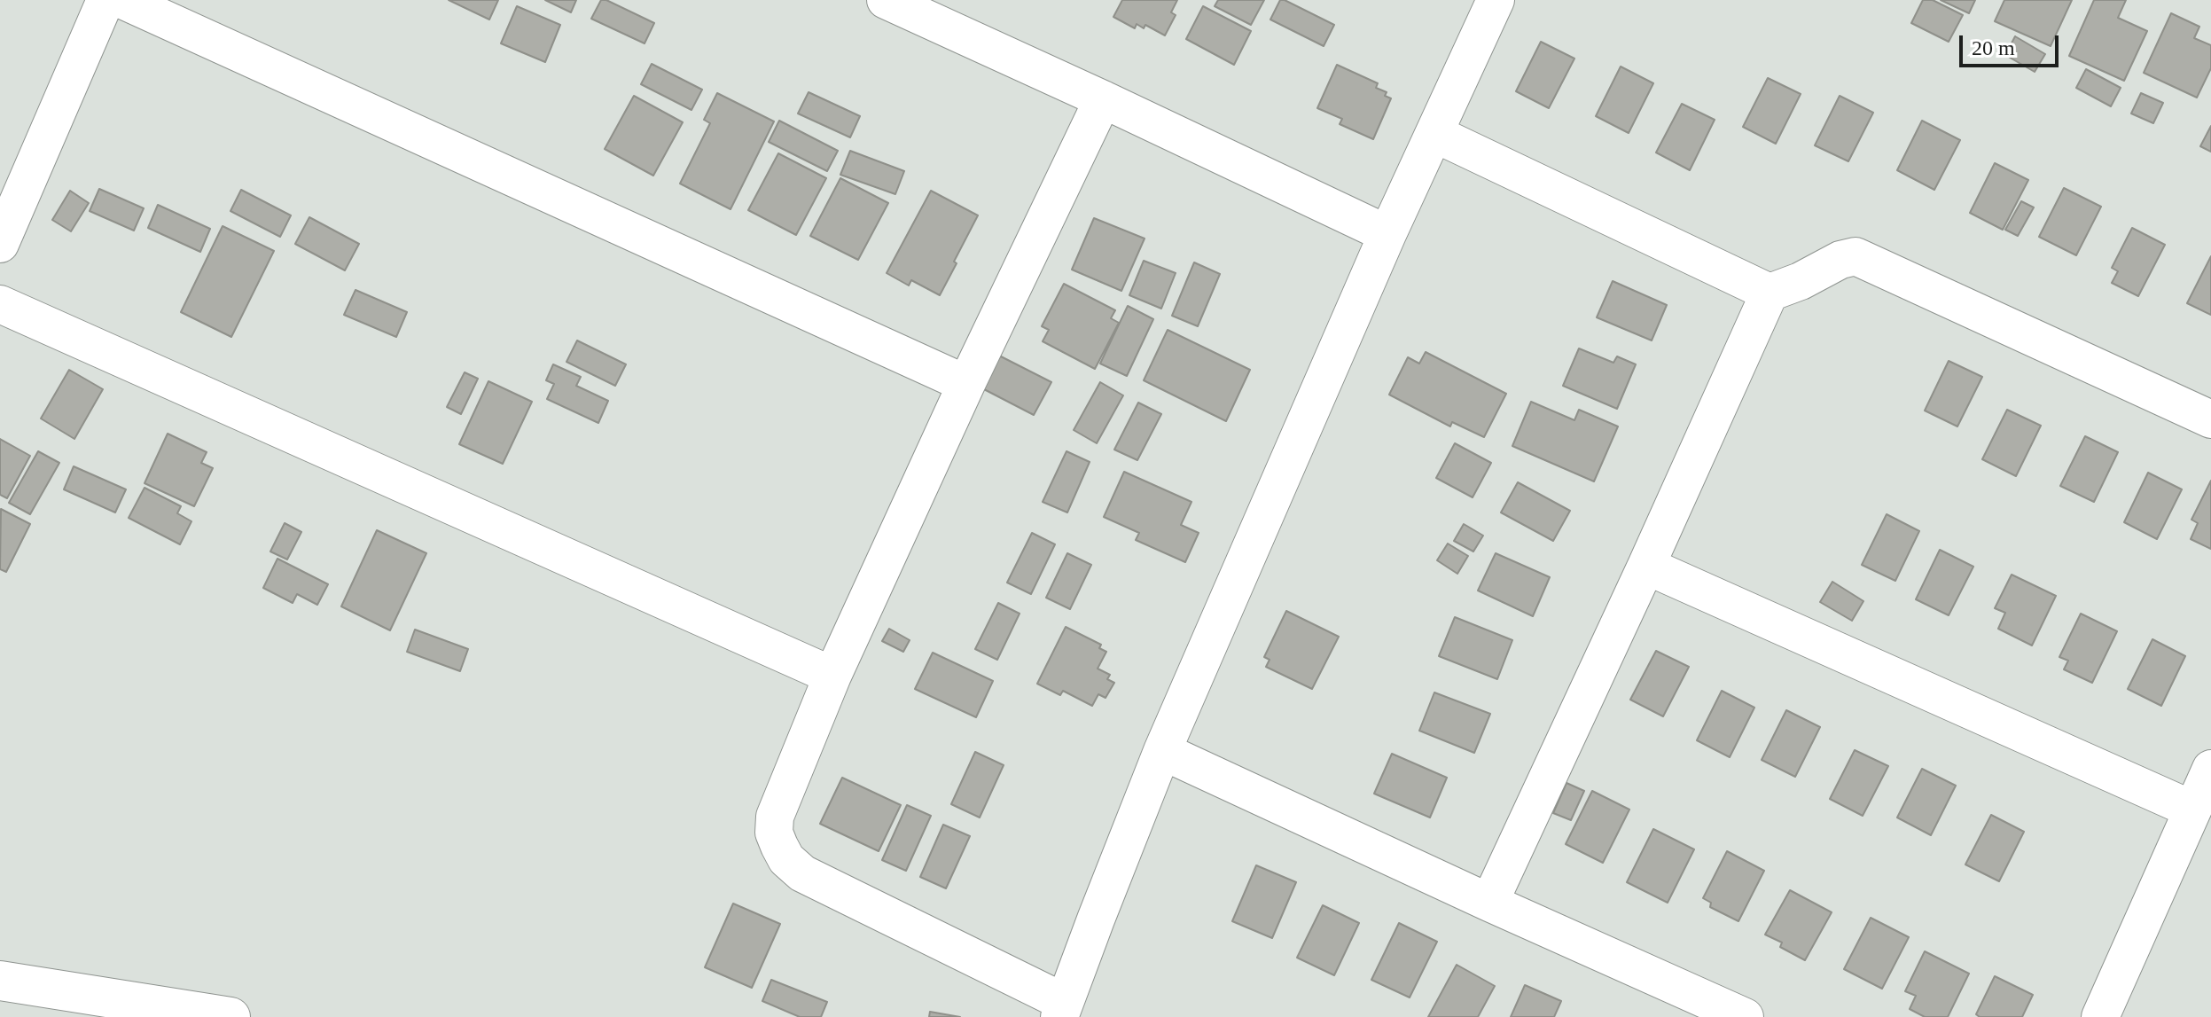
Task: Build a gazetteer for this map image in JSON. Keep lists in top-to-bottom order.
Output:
{
  "scale_bar": "20 m"
}
